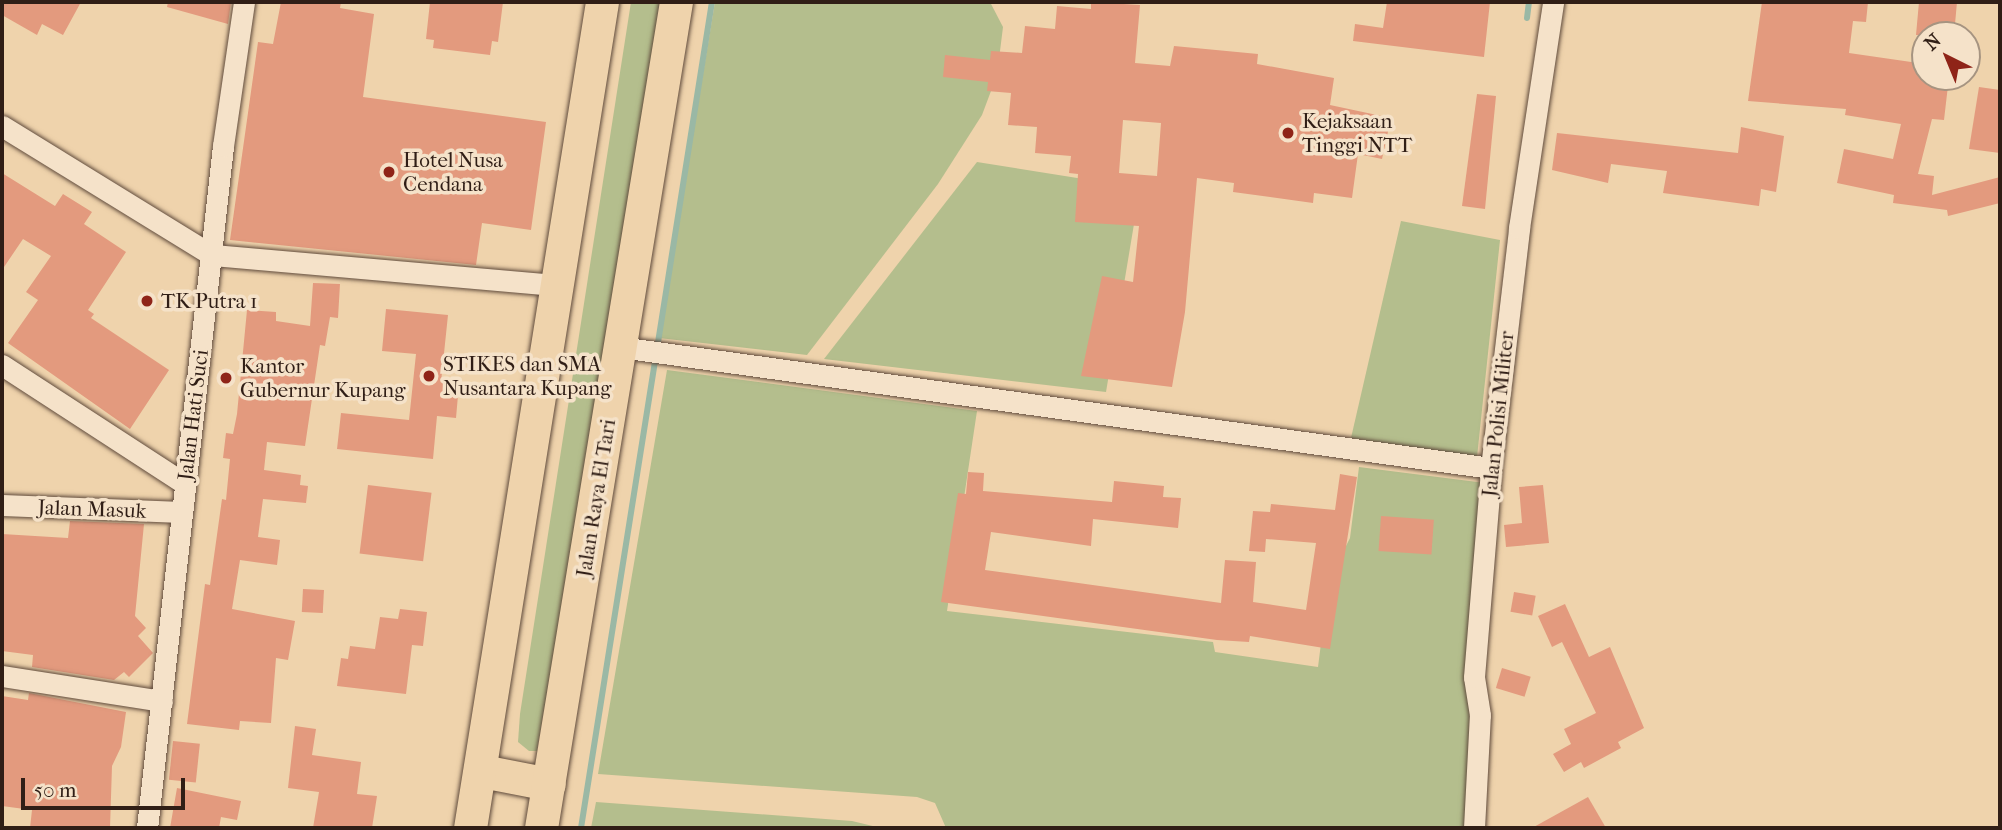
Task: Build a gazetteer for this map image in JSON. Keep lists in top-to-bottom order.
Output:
{
  "streets": {
    "main road": ["Jalan Raya El Tari"],
    "street": ["Jalan Polisi Militer", "Jalan Hati Suci", "Jalan Masuk"]
  },
  "crossings": [
    ["Jalan Hati Suci", "Jalan Masuk"]
  ],
  "places": [
    "Kejaksaan Tinggi NTT",
    "Hotel Nusa Cendana",
    "TK Putra 1",
    "STIKES dan SMA Nusantara Kupang",
    "Kantor Gubernur Kupang"
  ],
  "scale_bar": "50 m",
  "north": "top left"
}
